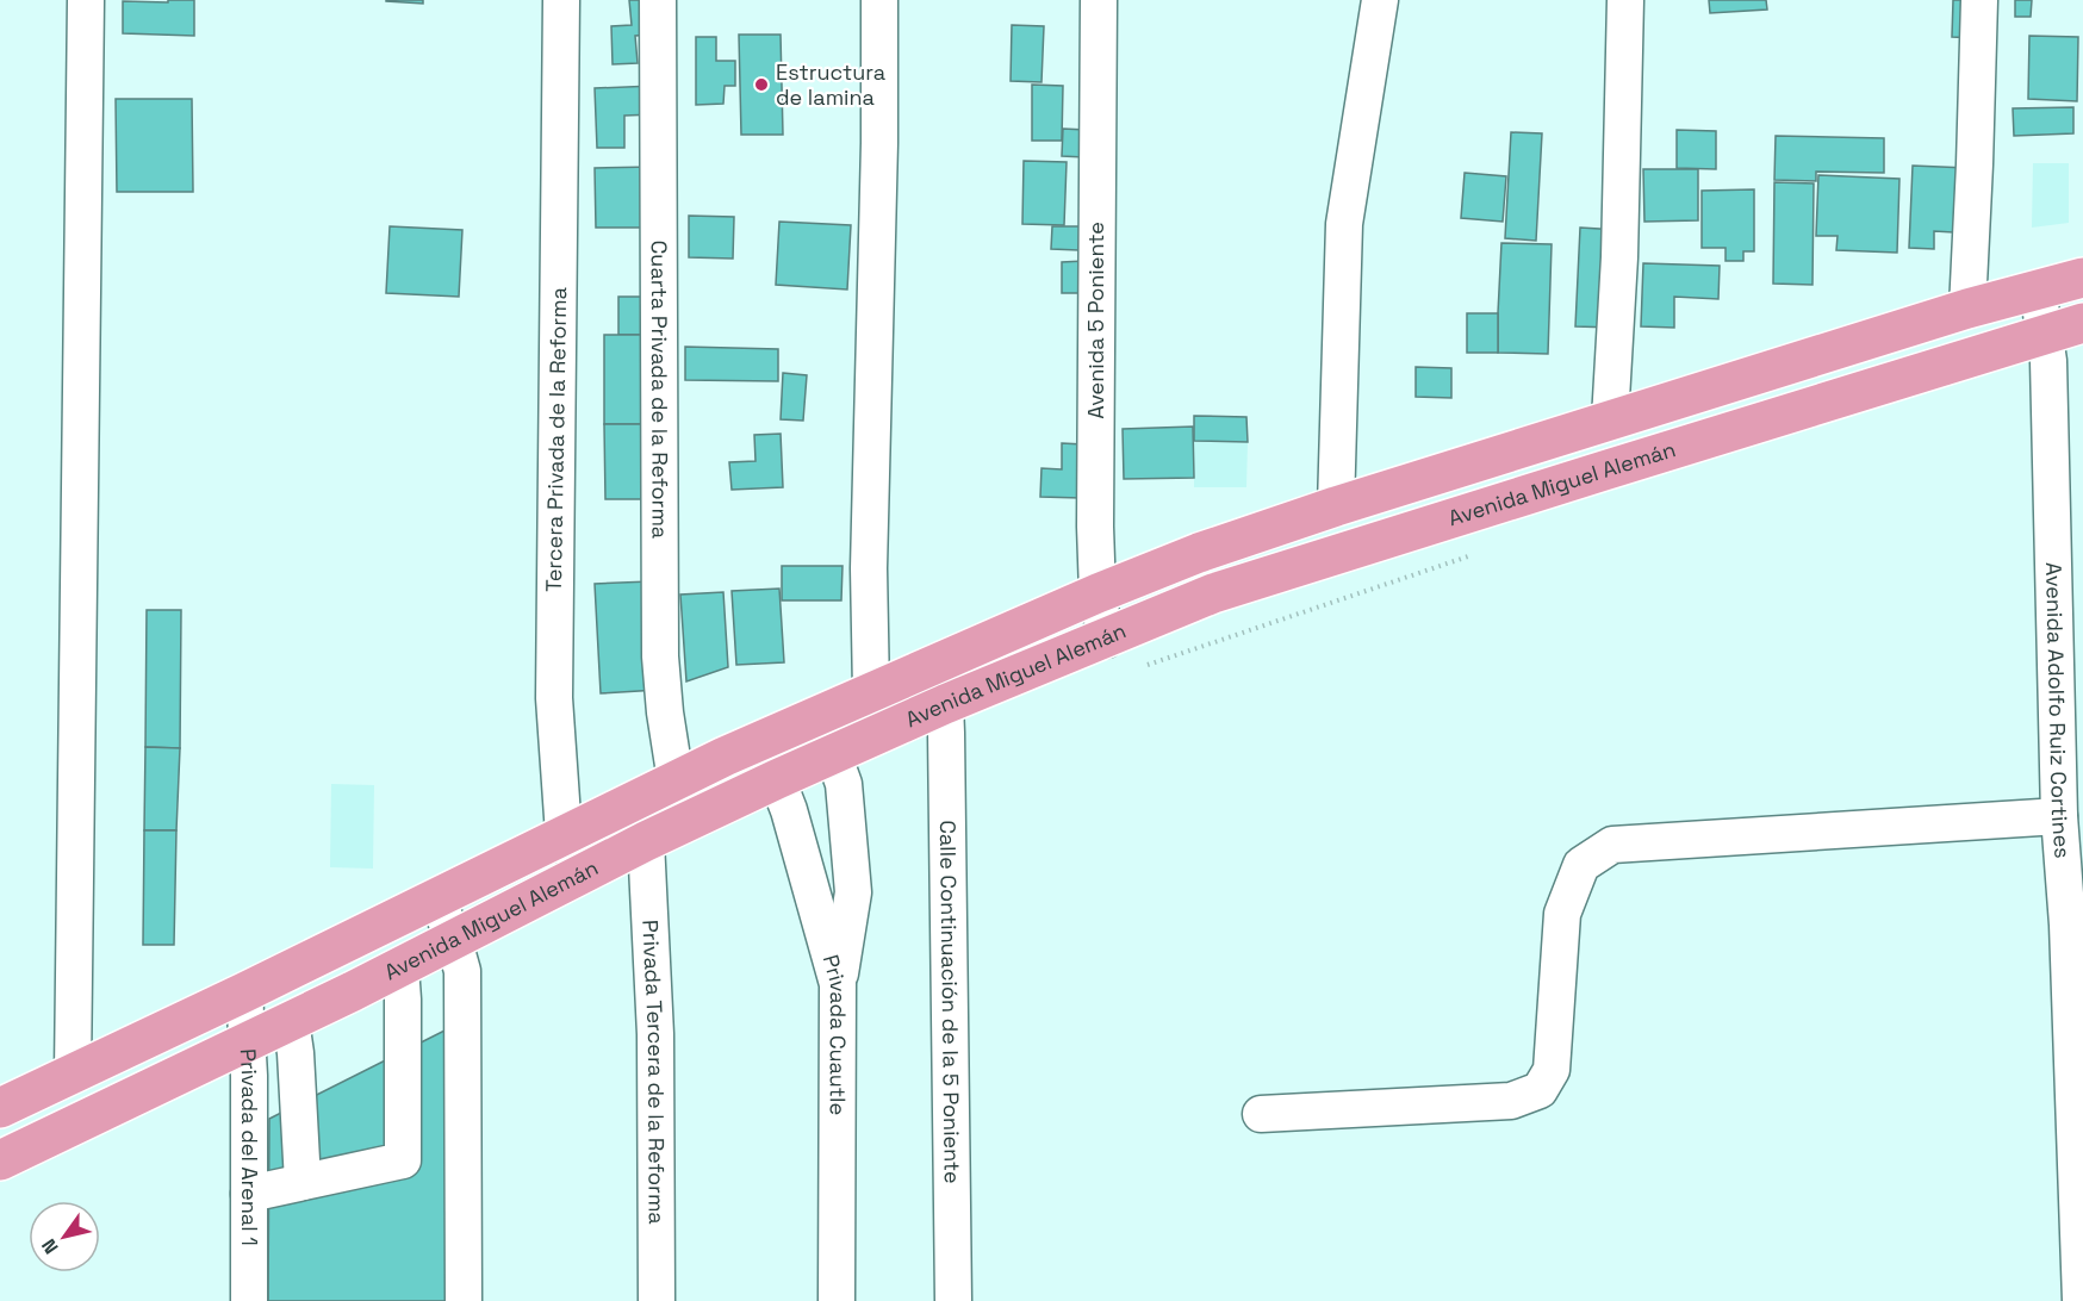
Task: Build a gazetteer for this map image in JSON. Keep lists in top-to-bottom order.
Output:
{
  "streets": {
    "main road": ["Avenida Miguel Alemán"],
    "street": [
      "Avenida 5 Poniente",
      "Cuarta Privada de la Reforma",
      "Tercera Privada de la Reforma",
      "Avenida Adolfo Ruiz Cortines",
      "Calle Continuación de la 5 Poniente",
      "Privada Cuautle",
      "Privada Tercera de la Reforma",
      "Privada del Arenal 1"
    ]
  },
  "crossings": [
    ["Avenida 5 Poniente", "Avenida Miguel Alemán"],
    ["Cuarta Privada de la Reforma", "Avenida Miguel Alemán"],
    ["Tercera Privada de la Reforma", "Avenida Miguel Alemán"],
    ["Avenida Miguel Alemán", "Avenida Adolfo Ruiz Cortines"],
    ["Avenida Miguel Alemán", "Calle Continuación de la 5 Poniente"],
    ["Avenida Miguel Alemán", "Privada Cuautle"],
    ["Avenida Miguel Alemán", "Privada Tercera de la Reforma"],
    ["Avenida Miguel Alemán", "Privada del Arenal 1"]
  ],
  "places": ["Estructura de lamina"],
  "north": "bottom left"
}
